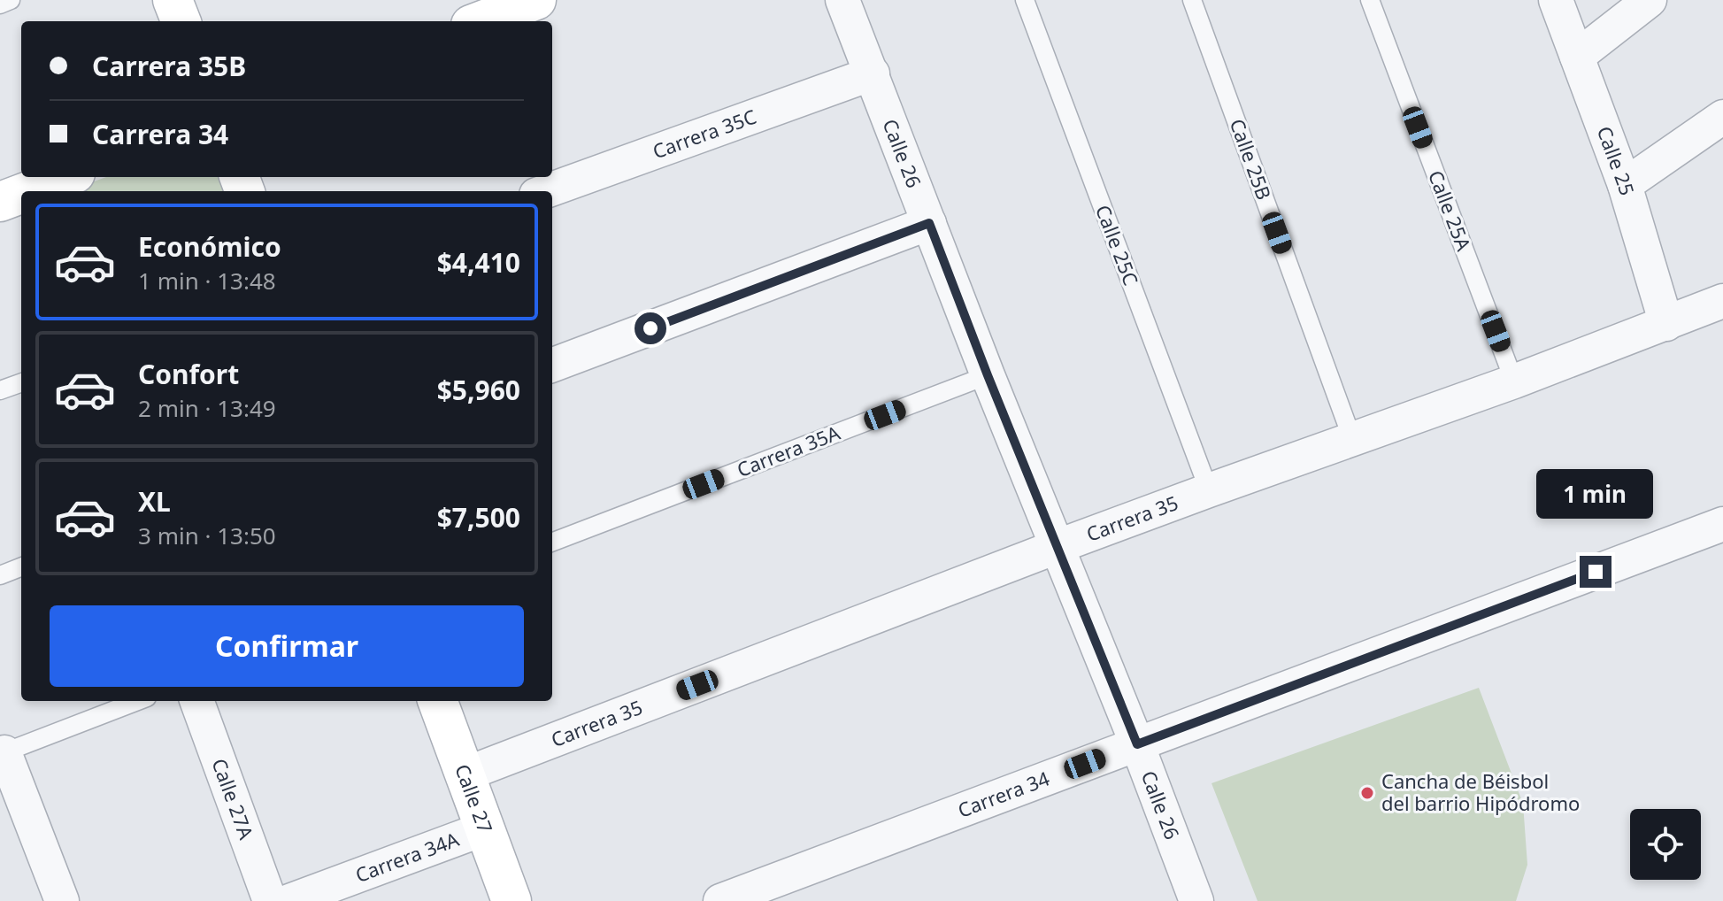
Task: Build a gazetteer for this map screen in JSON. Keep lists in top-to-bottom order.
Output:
{
  "streets": {
    "street": [
      "Carrera 35C",
      "Calle 26",
      "Calle 25",
      "Carrera 35",
      "Carrera 34",
      "Calle 27A",
      "Calle 27",
      "Carrera 34A"
    ],
    "lane": [
      "Calle 25B",
      "Calle 25A",
      "Calle 25C",
      "Carrera 35A"
    ]
  },
  "crossings": [
    ["Carrera 35C", "Calle 26"],
    ["Calle 26", "Carrera 35A"],
    ["Calle 26", "Carrera 35"],
    ["Calle 26", "Carrera 34"],
    ["Calle 25B", "Carrera 35"],
    ["Calle 25", "Carrera 35"],
    ["Calle 25A", "Carrera 35"],
    ["Calle 25C", "Carrera 35"],
    ["Carrera 35", "Calle 27"],
    ["Calle 27", "Carrera 34A"]
  ],
  "places": ["Cancha de Béisbol del barrio Hipódromo"],
  "page": {
    "banner": ["Carrera 35B", "Carrera 34"],
    "list": [
      {
        "name": "Económico",
        "note": "1 min · 13:48",
        "value": "$4,410"
      },
      {
        "name": "Confort",
        "note": "2 min · 13:49",
        "value": "$5,960"
      },
      {
        "name": "XL",
        "note": "3 min · 13:50",
        "value": "$7,500"
      }
    ],
    "bubble": "1 min",
    "buttons": "Confirmar"
  }
}
